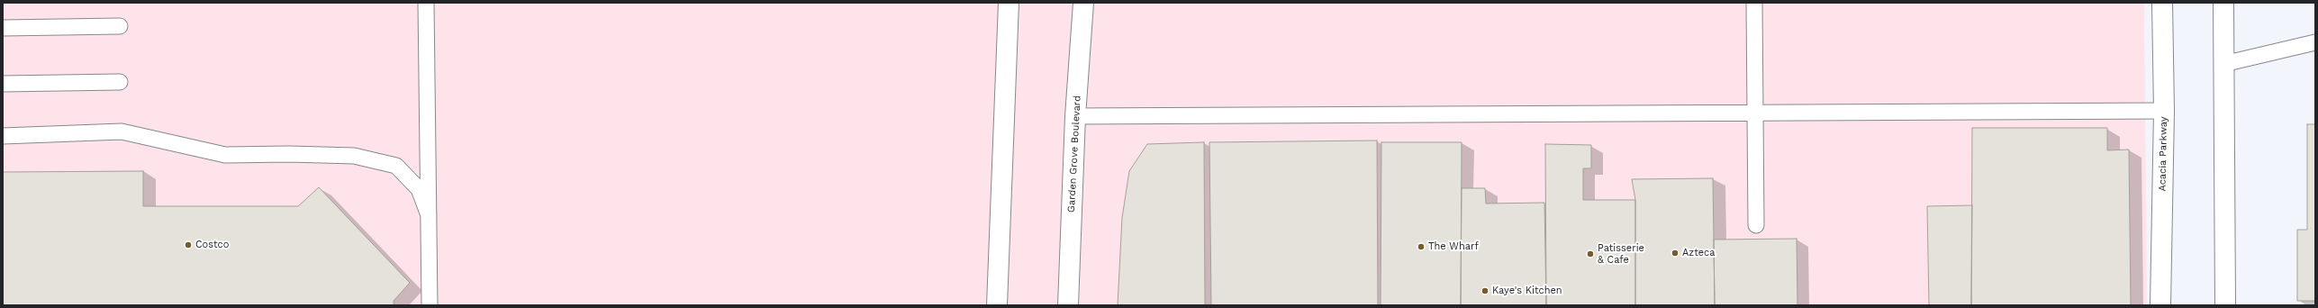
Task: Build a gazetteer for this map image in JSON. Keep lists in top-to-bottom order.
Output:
{
  "streets": {
    "street": ["Garden Grove Boulevard", "Acacia Parkway"]
  },
  "places": [
    "Costco",
    "The Wharf",
    "Azteca",
    "Patisserie & Cafe",
    "Kaye's Kitchen"
  ]
}
